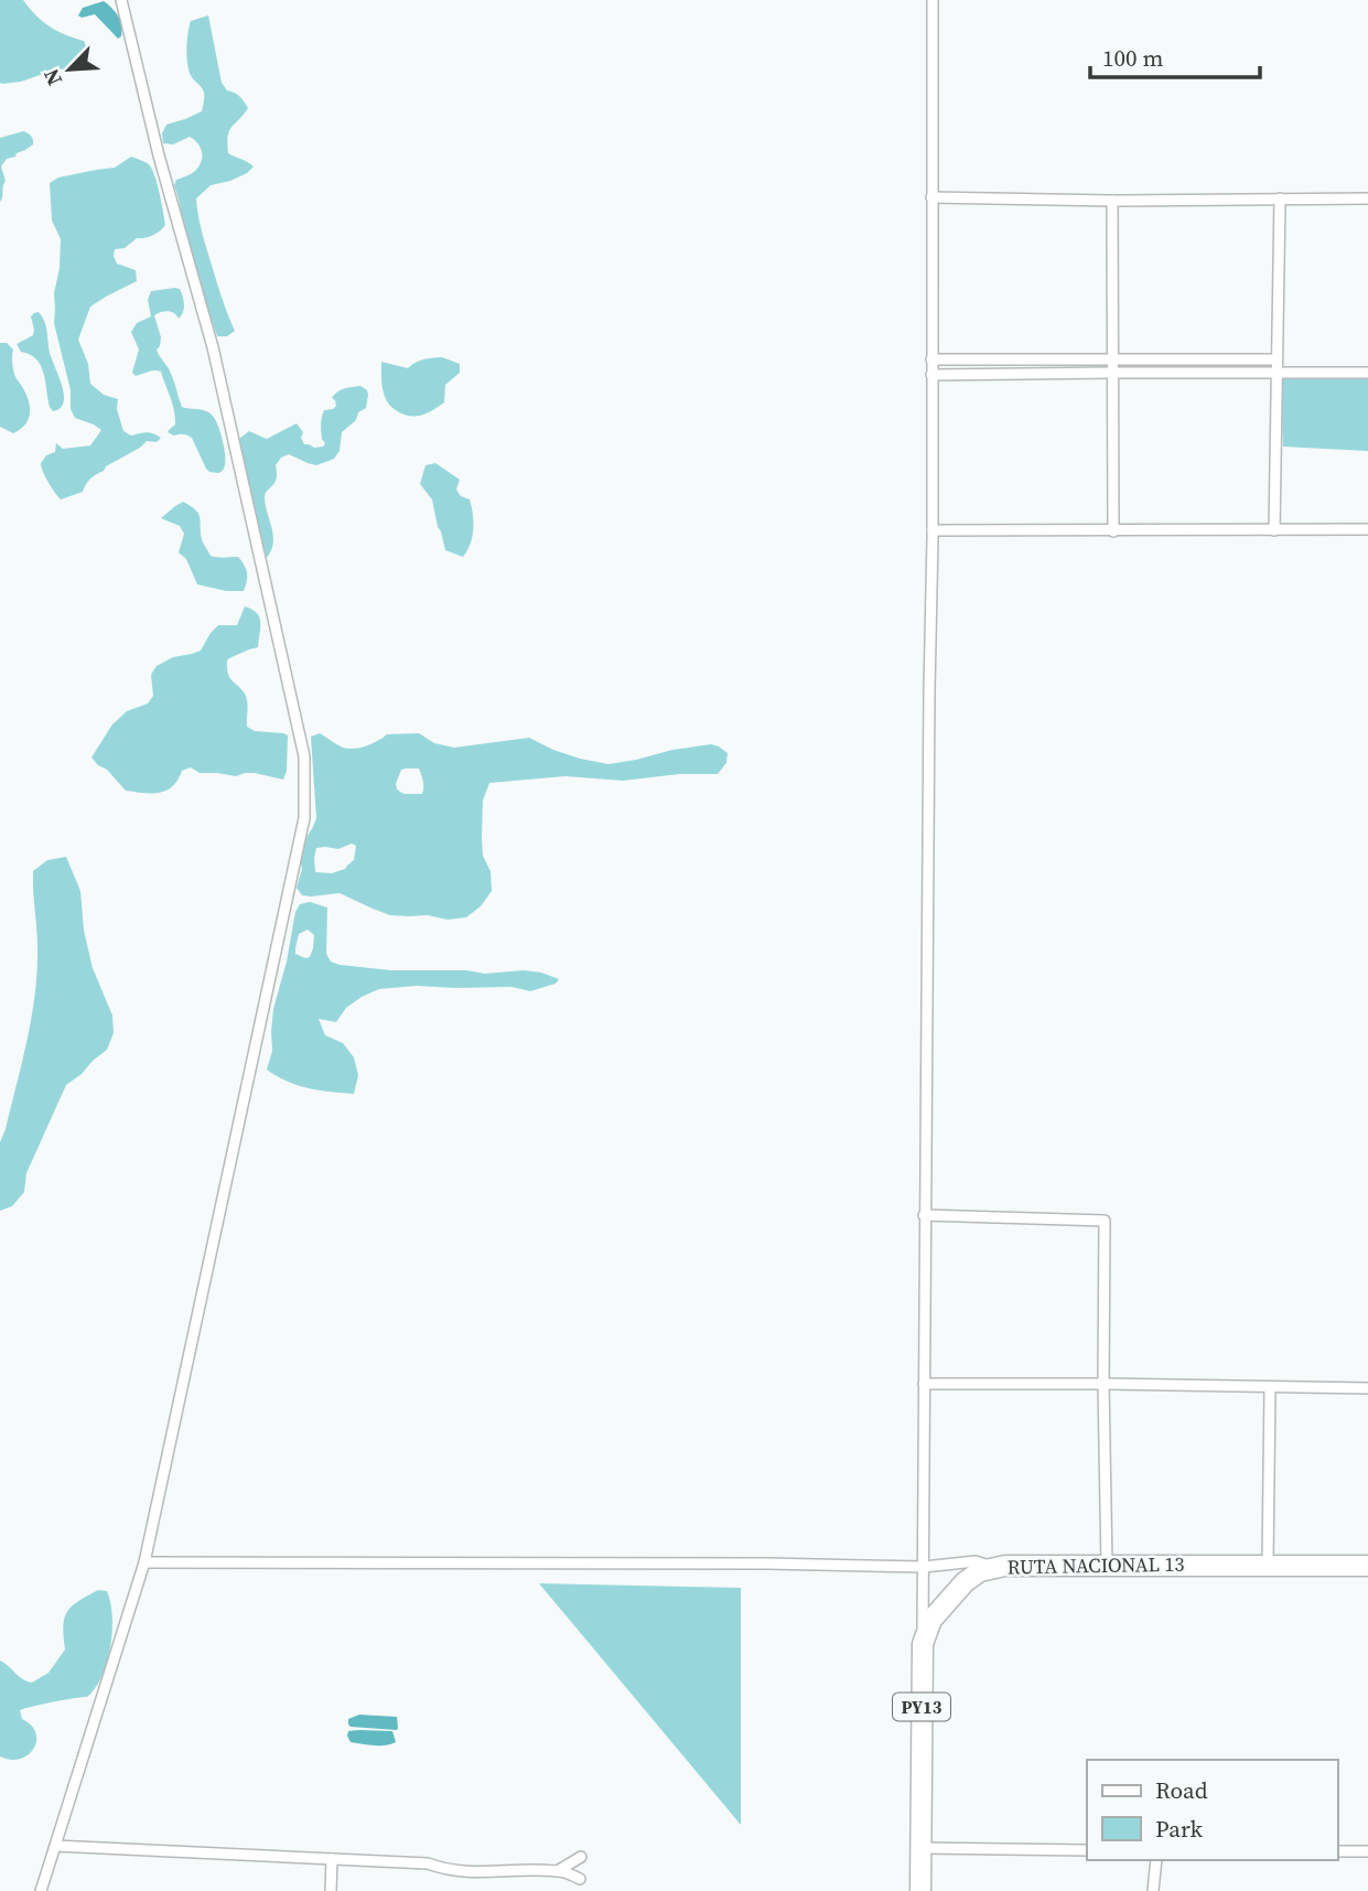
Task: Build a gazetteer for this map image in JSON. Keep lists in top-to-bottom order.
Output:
{
  "streets": {
    "highway": ["RUTA NACIONAL 13", "PY13"]
  },
  "legend": ["Road", "Park"],
  "scale_bar": "100 m",
  "north": "bottom left"
}
